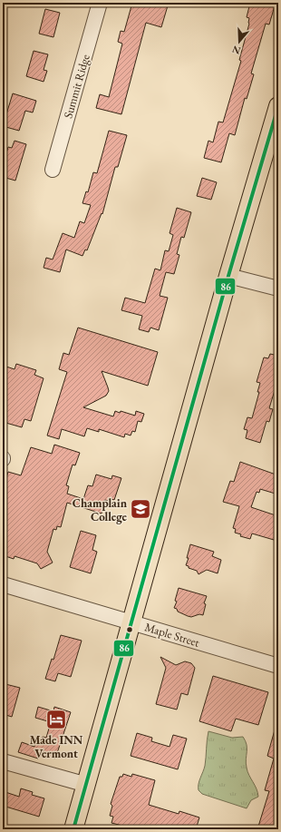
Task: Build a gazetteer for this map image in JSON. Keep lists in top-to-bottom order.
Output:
{
  "streets": {
    "street": ["Summit Ridge", "Maple Street"]
  },
  "places": {
    "school or university": ["Champlain College"],
    "hotel": ["Made INN Vermont"]
  },
  "lines": ["transit line 86"],
  "north": "bottom"
}
